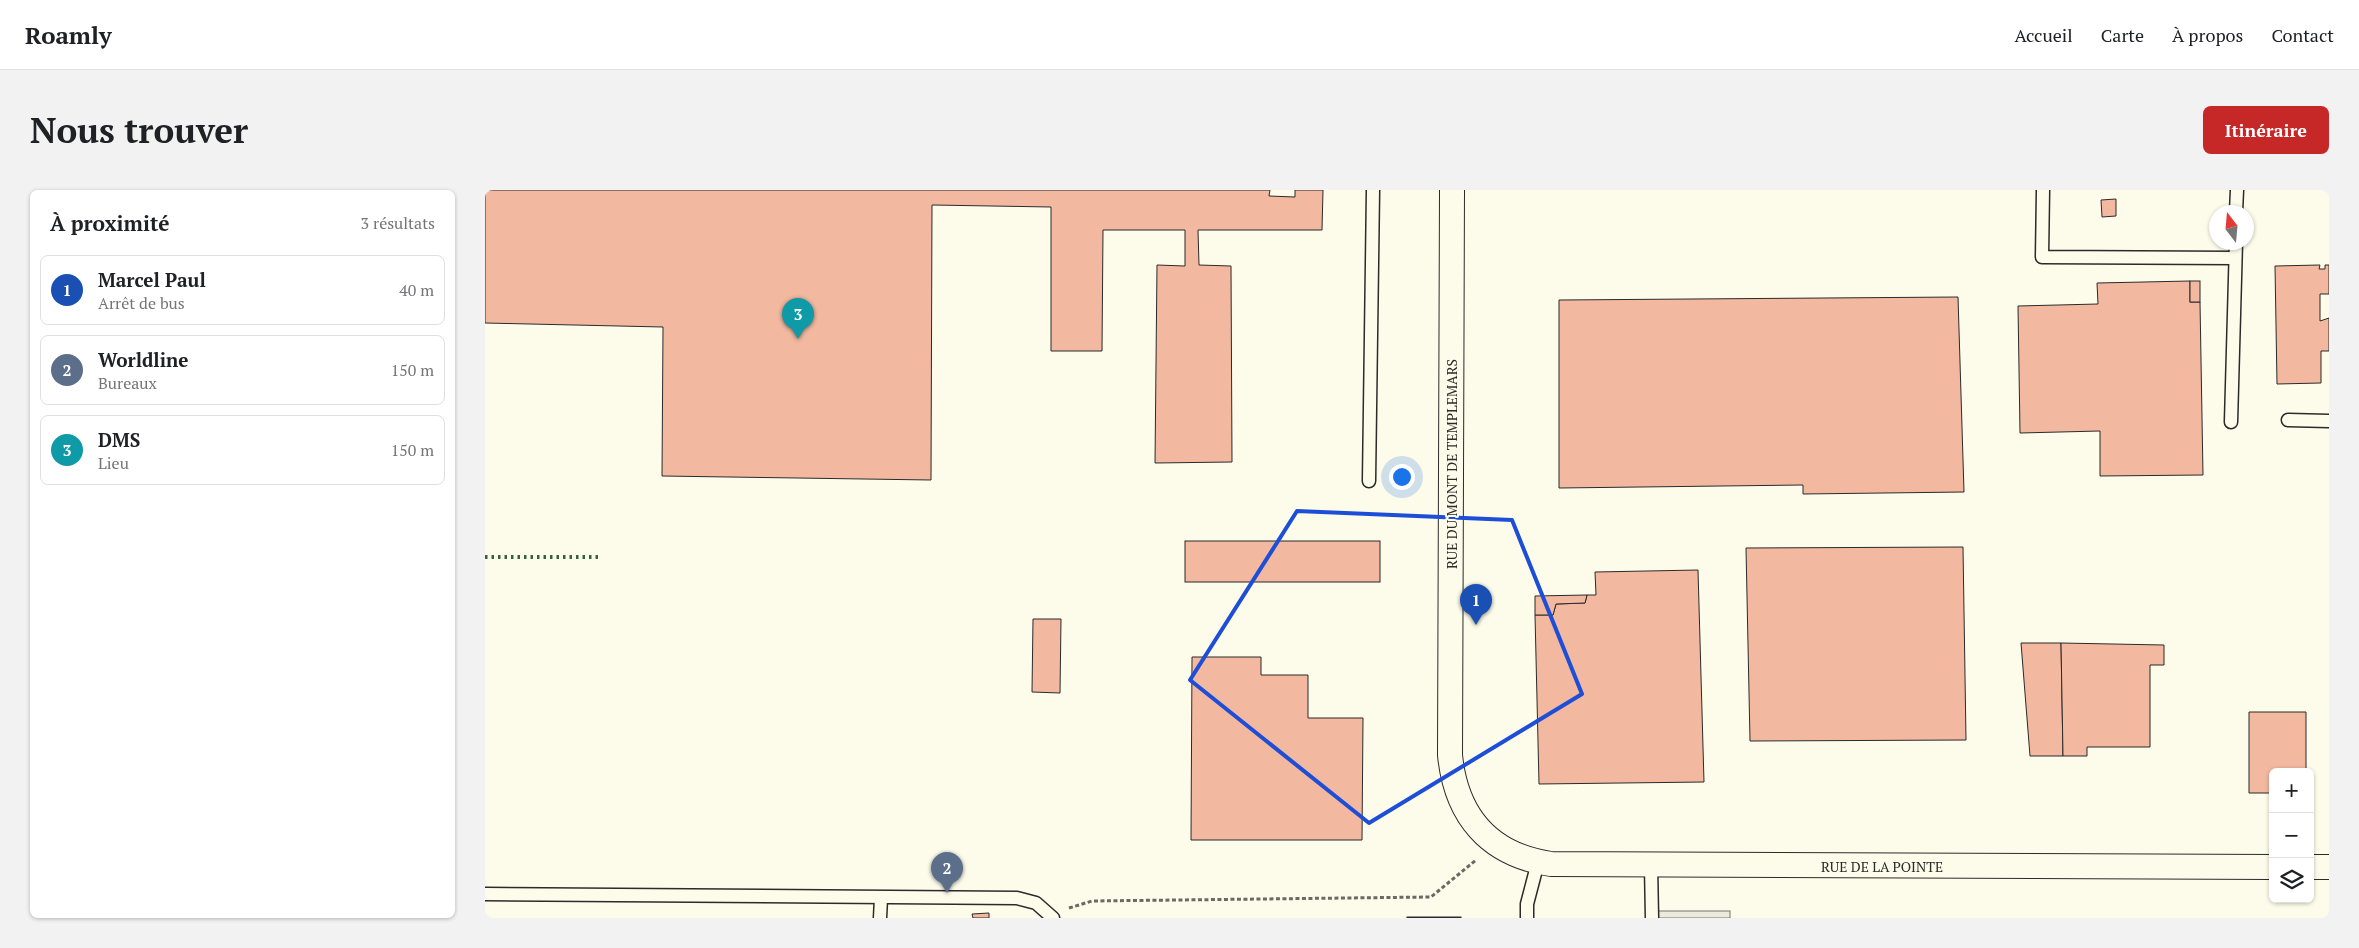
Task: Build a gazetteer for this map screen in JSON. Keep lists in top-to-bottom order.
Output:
{
  "streets": {
    "street": ["RUE DU MONT DE TEMPLEMARS", "RUE DE LA POINTE"]
  },
  "crossings": [
    ["RUE DU MONT DE TEMPLEMARS", "RUE DE LA POINTE"]
  ],
  "north": "top",
  "page": {
    "header": "Roamly",
    "nav": [
      "Accueil",
      "Carte",
      "À propos",
      "Contact"
    ],
    "buttons": "Itinéraire",
    "title": "Nous trouver",
    "heading": ["À proximité", "3 résultats"],
    "list": [
      {
        "mark": "1",
        "name": "Marcel Paul",
        "note": "Arrêt de bus",
        "value": "40 m"
      },
      {
        "mark": "2",
        "name": "Worldline",
        "note": "Bureaux",
        "value": "150 m"
      },
      {
        "mark": "3",
        "name": "DMS",
        "note": "Lieu",
        "value": "150 m"
      }
    ],
    "pins": ["3", "1", "2"],
    "map_buttons": ["+", "−"]
  }
}
